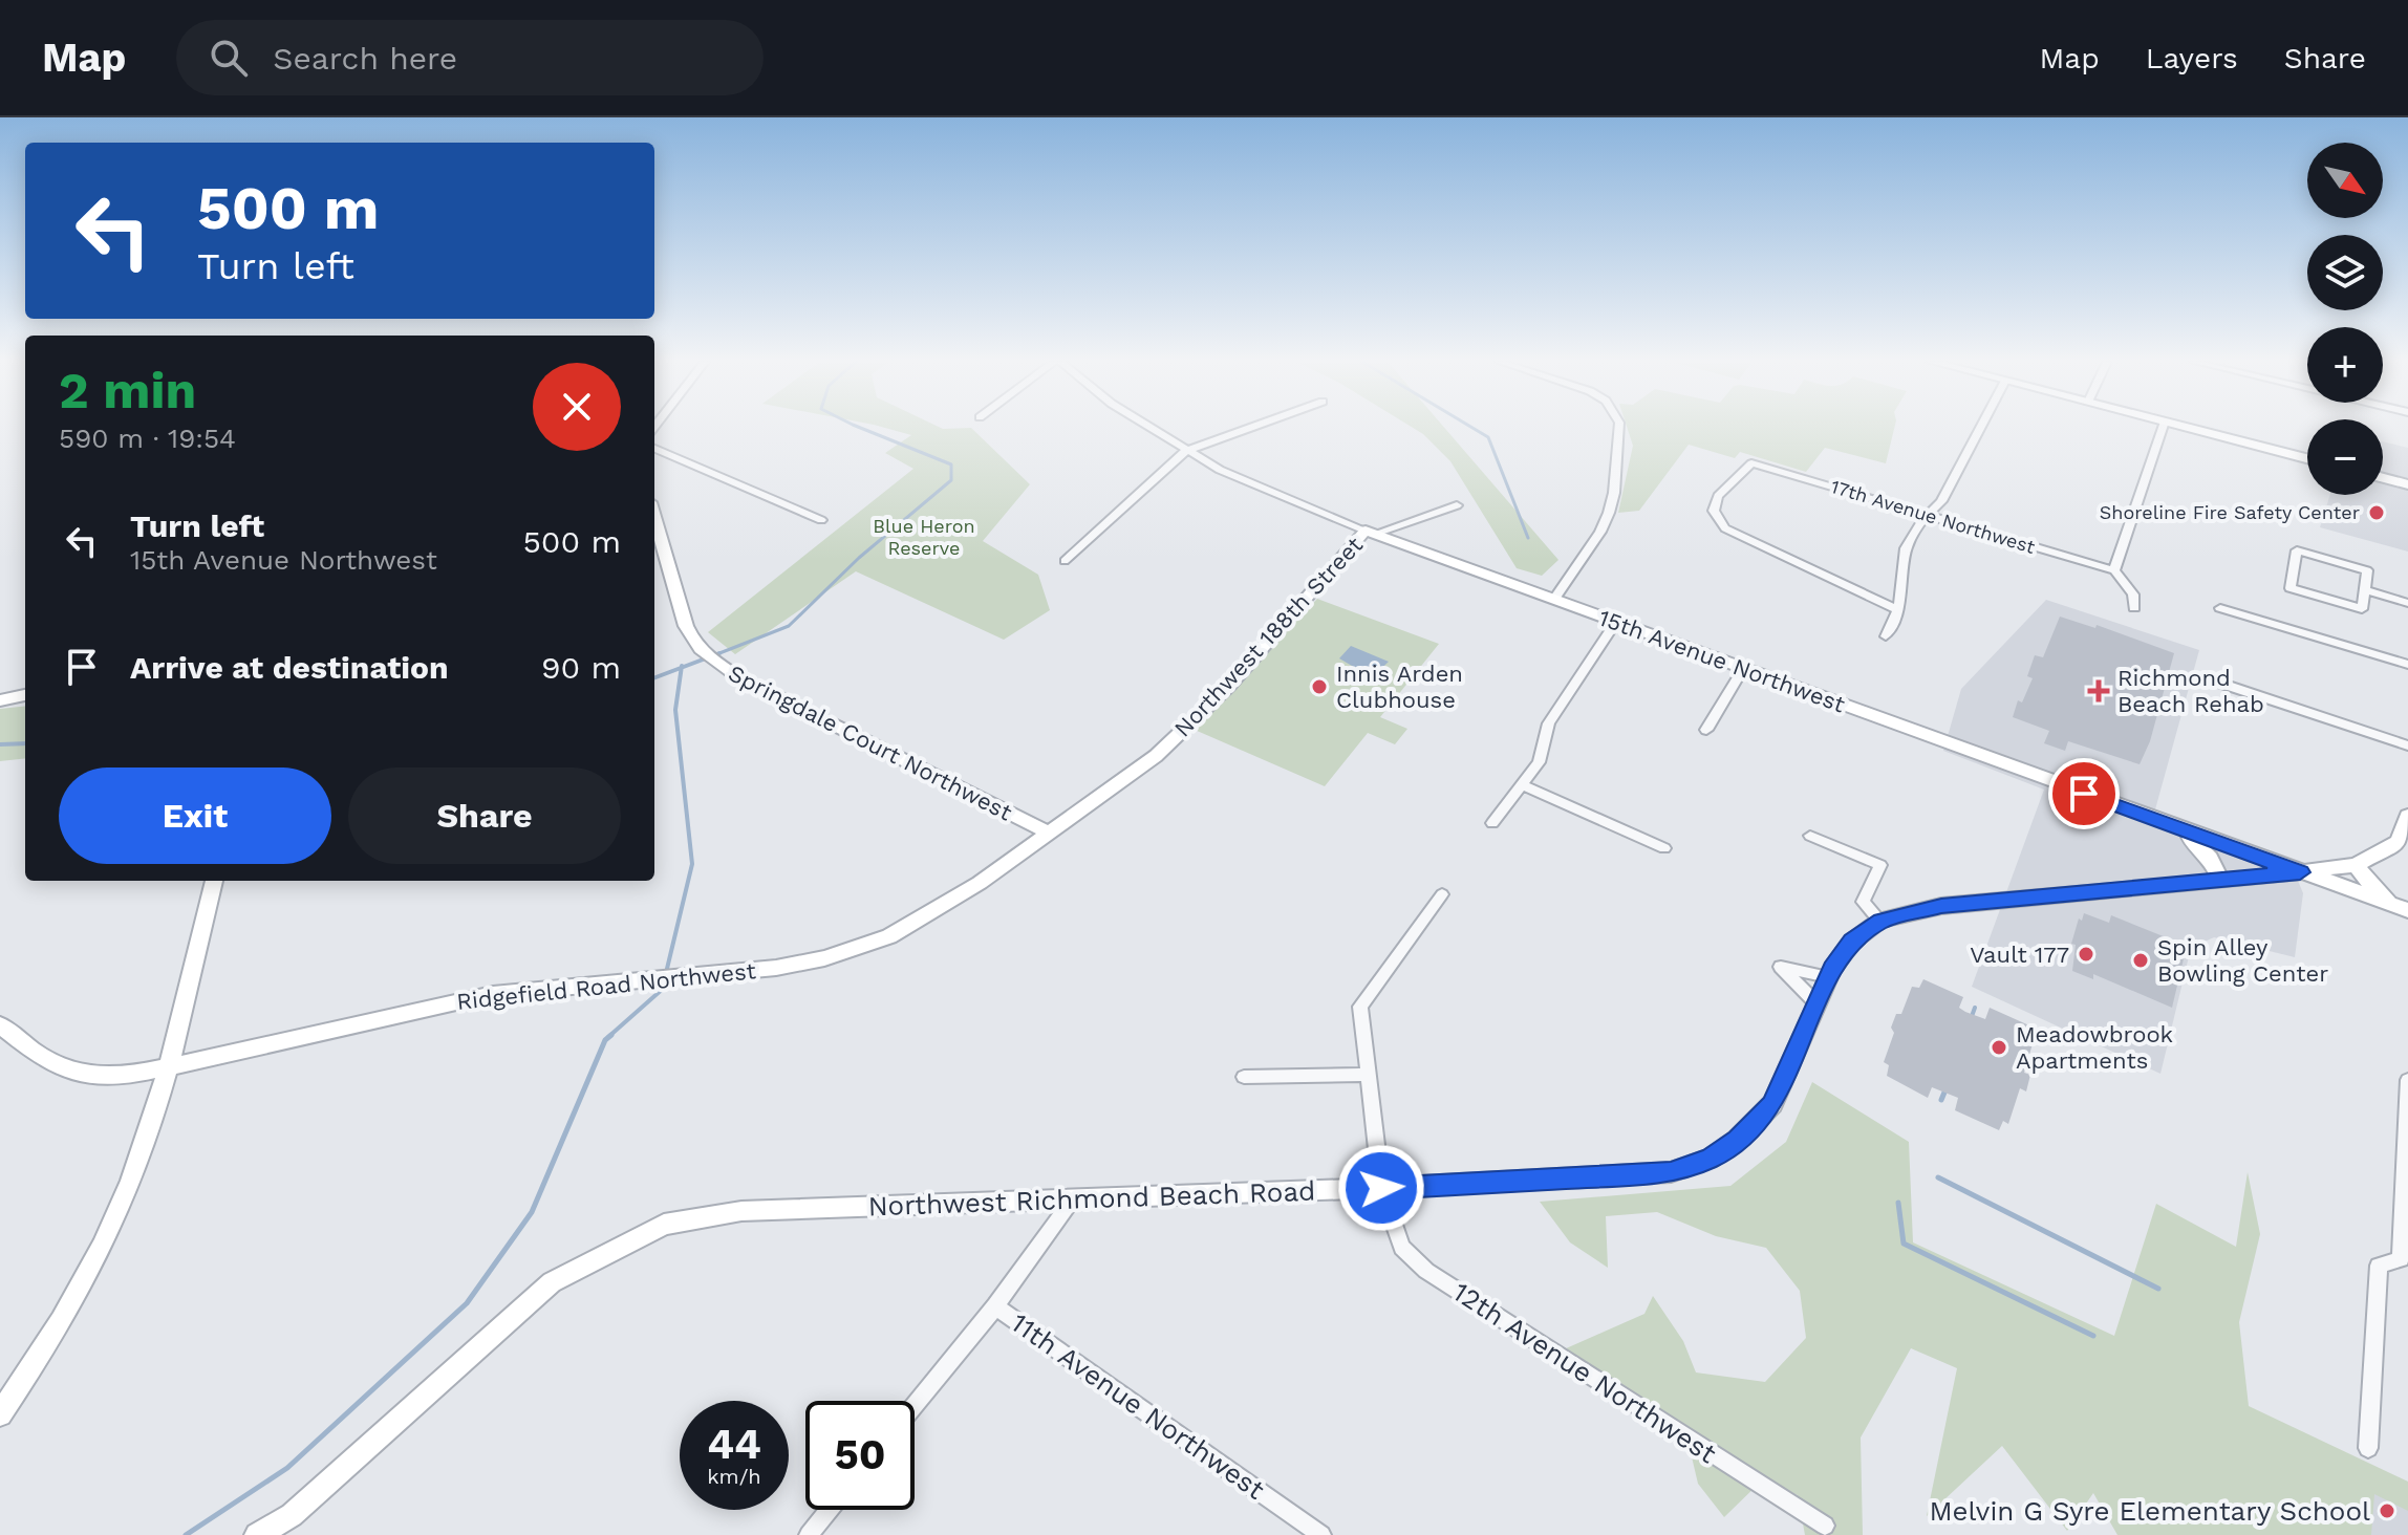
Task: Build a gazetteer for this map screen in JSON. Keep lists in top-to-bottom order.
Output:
{
  "streets": {
    "street": [
      "17th Avenue Northwest",
      "Northwest 188th Street",
      "15th Avenue Northwest",
      "Springdale Court Northwest",
      "Ridgefield Road Northwest",
      "Northwest Richmond Beach Road",
      "12th Avenue Northwest",
      "11th Avenue Northwest"
    ]
  },
  "crossings": [
    ["Northwest 188th Street", "15th Avenue Northwest"],
    ["Northwest 188th Street", "Springdale Court Northwest"],
    ["Northwest 188th Street", "Ridgefield Road Northwest"],
    ["15th Avenue Northwest", "Northwest Richmond Beach Road"],
    ["Springdale Court Northwest", "Ridgefield Road Northwest"],
    ["Northwest Richmond Beach Road", "12th Avenue Northwest"]
  ],
  "parks": ["Blue Heron Reserve"],
  "places": {
    "other": [
      "Shoreline Fire Safety Center",
      "Innis Arden Clubhouse",
      "Vault 177",
      "Spin Alley Bowling Center",
      "Meadowbrook Apartments",
      "Melvin G Syre Elementary School"
    ],
    "health": ["Richmond Beach Rehab"]
  },
  "north": "bottom right",
  "page": {
    "header": "Map",
    "search": "Search here",
    "nav": ["Map", "Layers", "Share"],
    "map_buttons": ["+", "−"],
    "turn": ["500 m", "Turn left"],
    "heading": ["2 min", "590 m · 19:54"],
    "list": [
      {
        "name": "Turn left",
        "note": "15th Avenue Northwest",
        "value": "500 m"
      },
      {
        "name": "Arrive at destination",
        "value": "90 m"
      }
    ],
    "buttons": ["Exit", "Share"],
    "speed": "44 km/h",
    "limit": "50"
  }
}
